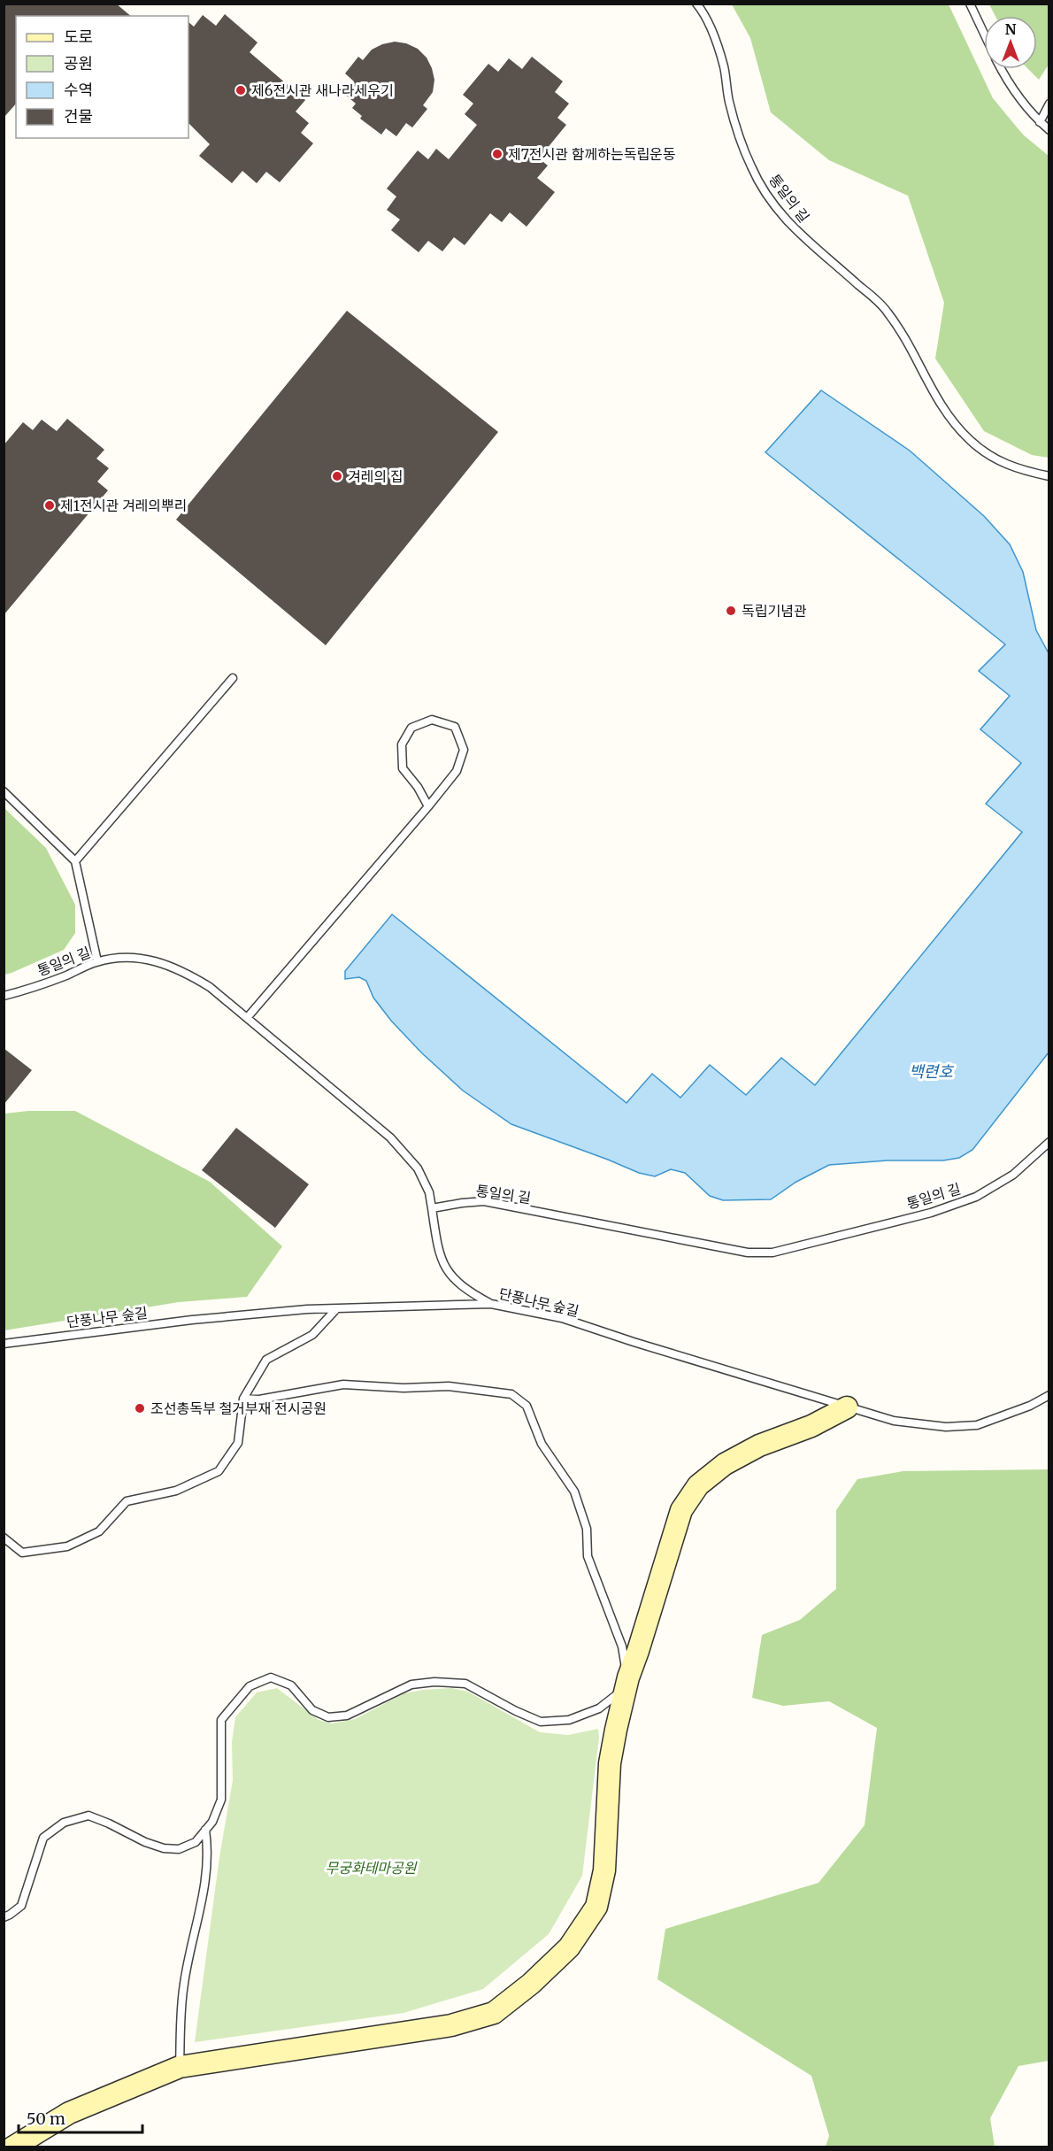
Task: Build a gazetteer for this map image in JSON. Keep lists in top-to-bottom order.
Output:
{
  "streets": {
    "lane": ["통일의 길", "단풍나무 숲길"]
  },
  "water": ["백련호"],
  "parks": ["무궁화테마공원"],
  "places": [
    "제6전시관 새나라세우기",
    "제7전시관 함께하는독립운동",
    "겨레의 집",
    "제1전시관 겨레의뿌리",
    "독립기념관",
    "조선총독부 철거부재 전시공원"
  ],
  "legend": [
    "도로",
    "공원",
    "수역",
    "건물"
  ],
  "scale_bar": "50 m",
  "north": "top"
}
